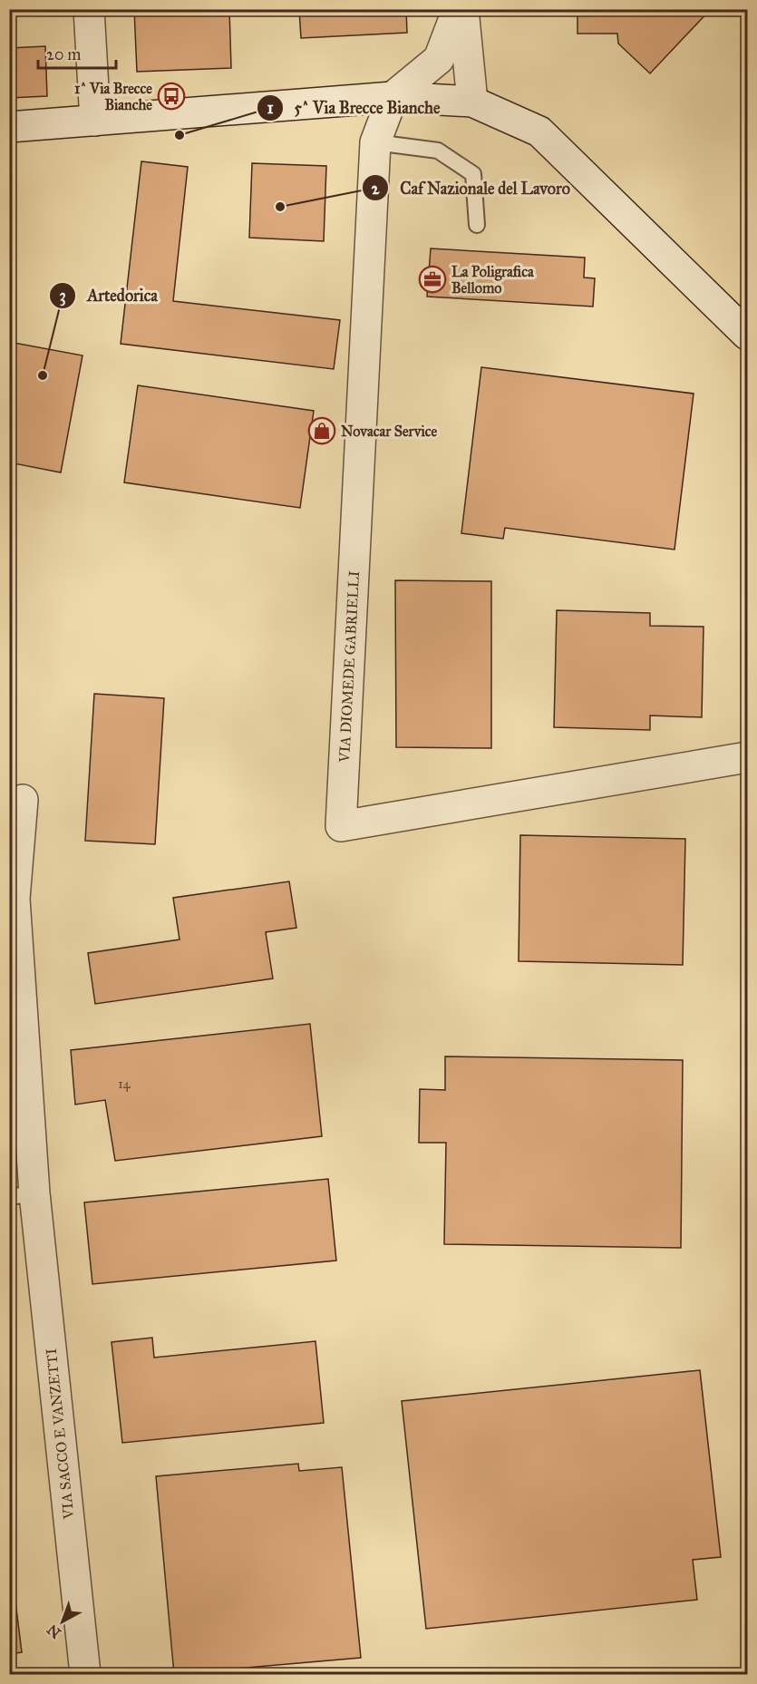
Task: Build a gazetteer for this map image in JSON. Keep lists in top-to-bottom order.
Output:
{
  "streets": {
    "street": ["VIA DIOMEDE GABRIELLI", "VIA SACCO E VANZETTI"]
  },
  "places": {
    "bus stop": ["1^ Via Brecce Bianche"],
    "other": ["5^ Via Brecce Bianche", "Caf Nazionale del Lavoro", "Artedorica"],
    "office": ["La Poligrafica Bellomo"],
    "shop": ["Novacar Service"]
  },
  "house_numbers": ["14"],
  "scale_bar": "20 m",
  "north": "bottom left"
}
